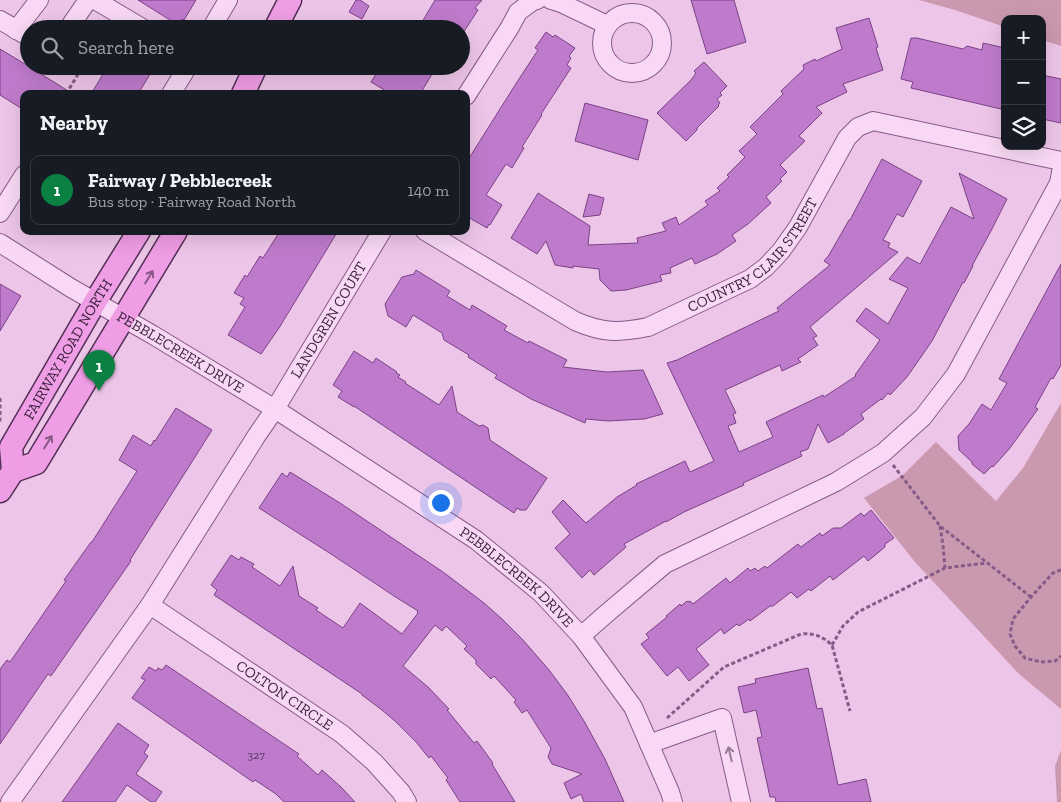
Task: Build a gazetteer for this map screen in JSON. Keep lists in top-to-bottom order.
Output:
{
  "streets": {
    "main road": ["FAIRWAY ROAD NORTH"],
    "street": [
      "COUNTRY CLAIR STREET",
      "LANDGREN COURT",
      "PEBBLECREEK DRIVE",
      "COLTON CIRCLE"
    ]
  },
  "crossings": [
    ["LANDGREN COURT", "PEBBLECREEK DRIVE"],
    ["FAIRWAY ROAD NORTH", "PEBBLECREEK DRIVE"]
  ],
  "house_numbers": ["327"],
  "page": {
    "map_buttons": ["+", "−"],
    "search": "Search here",
    "heading": "Nearby",
    "list": [
      {
        "mark": "1",
        "name": "Fairway / Pebblecreek",
        "note": "Bus stop · Fairway Road North",
        "value": "140 m"
      }
    ],
    "pins": "1"
  }
}
